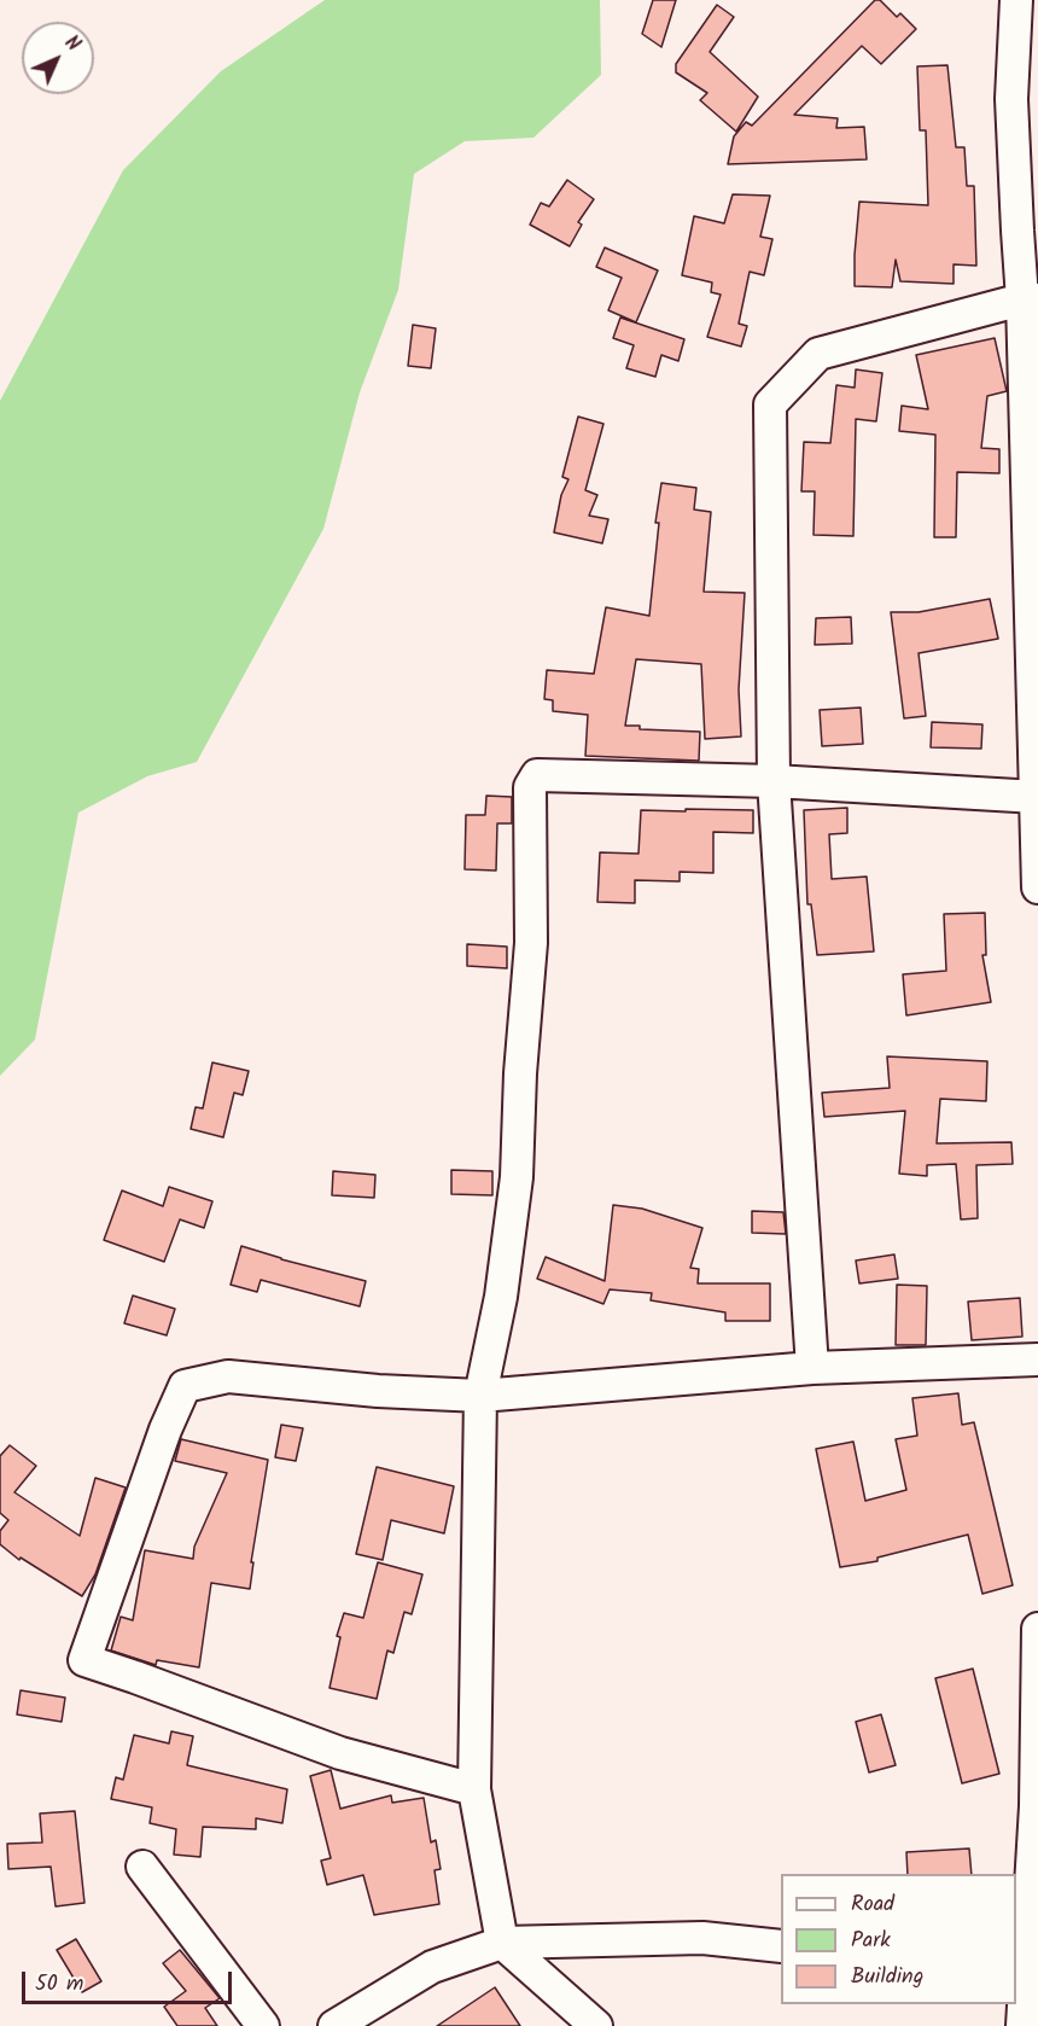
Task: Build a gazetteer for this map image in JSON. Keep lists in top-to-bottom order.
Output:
{
  "legend": ["Road", "Park", "Building"],
  "scale_bar": "50 m",
  "north": "top right"
}
